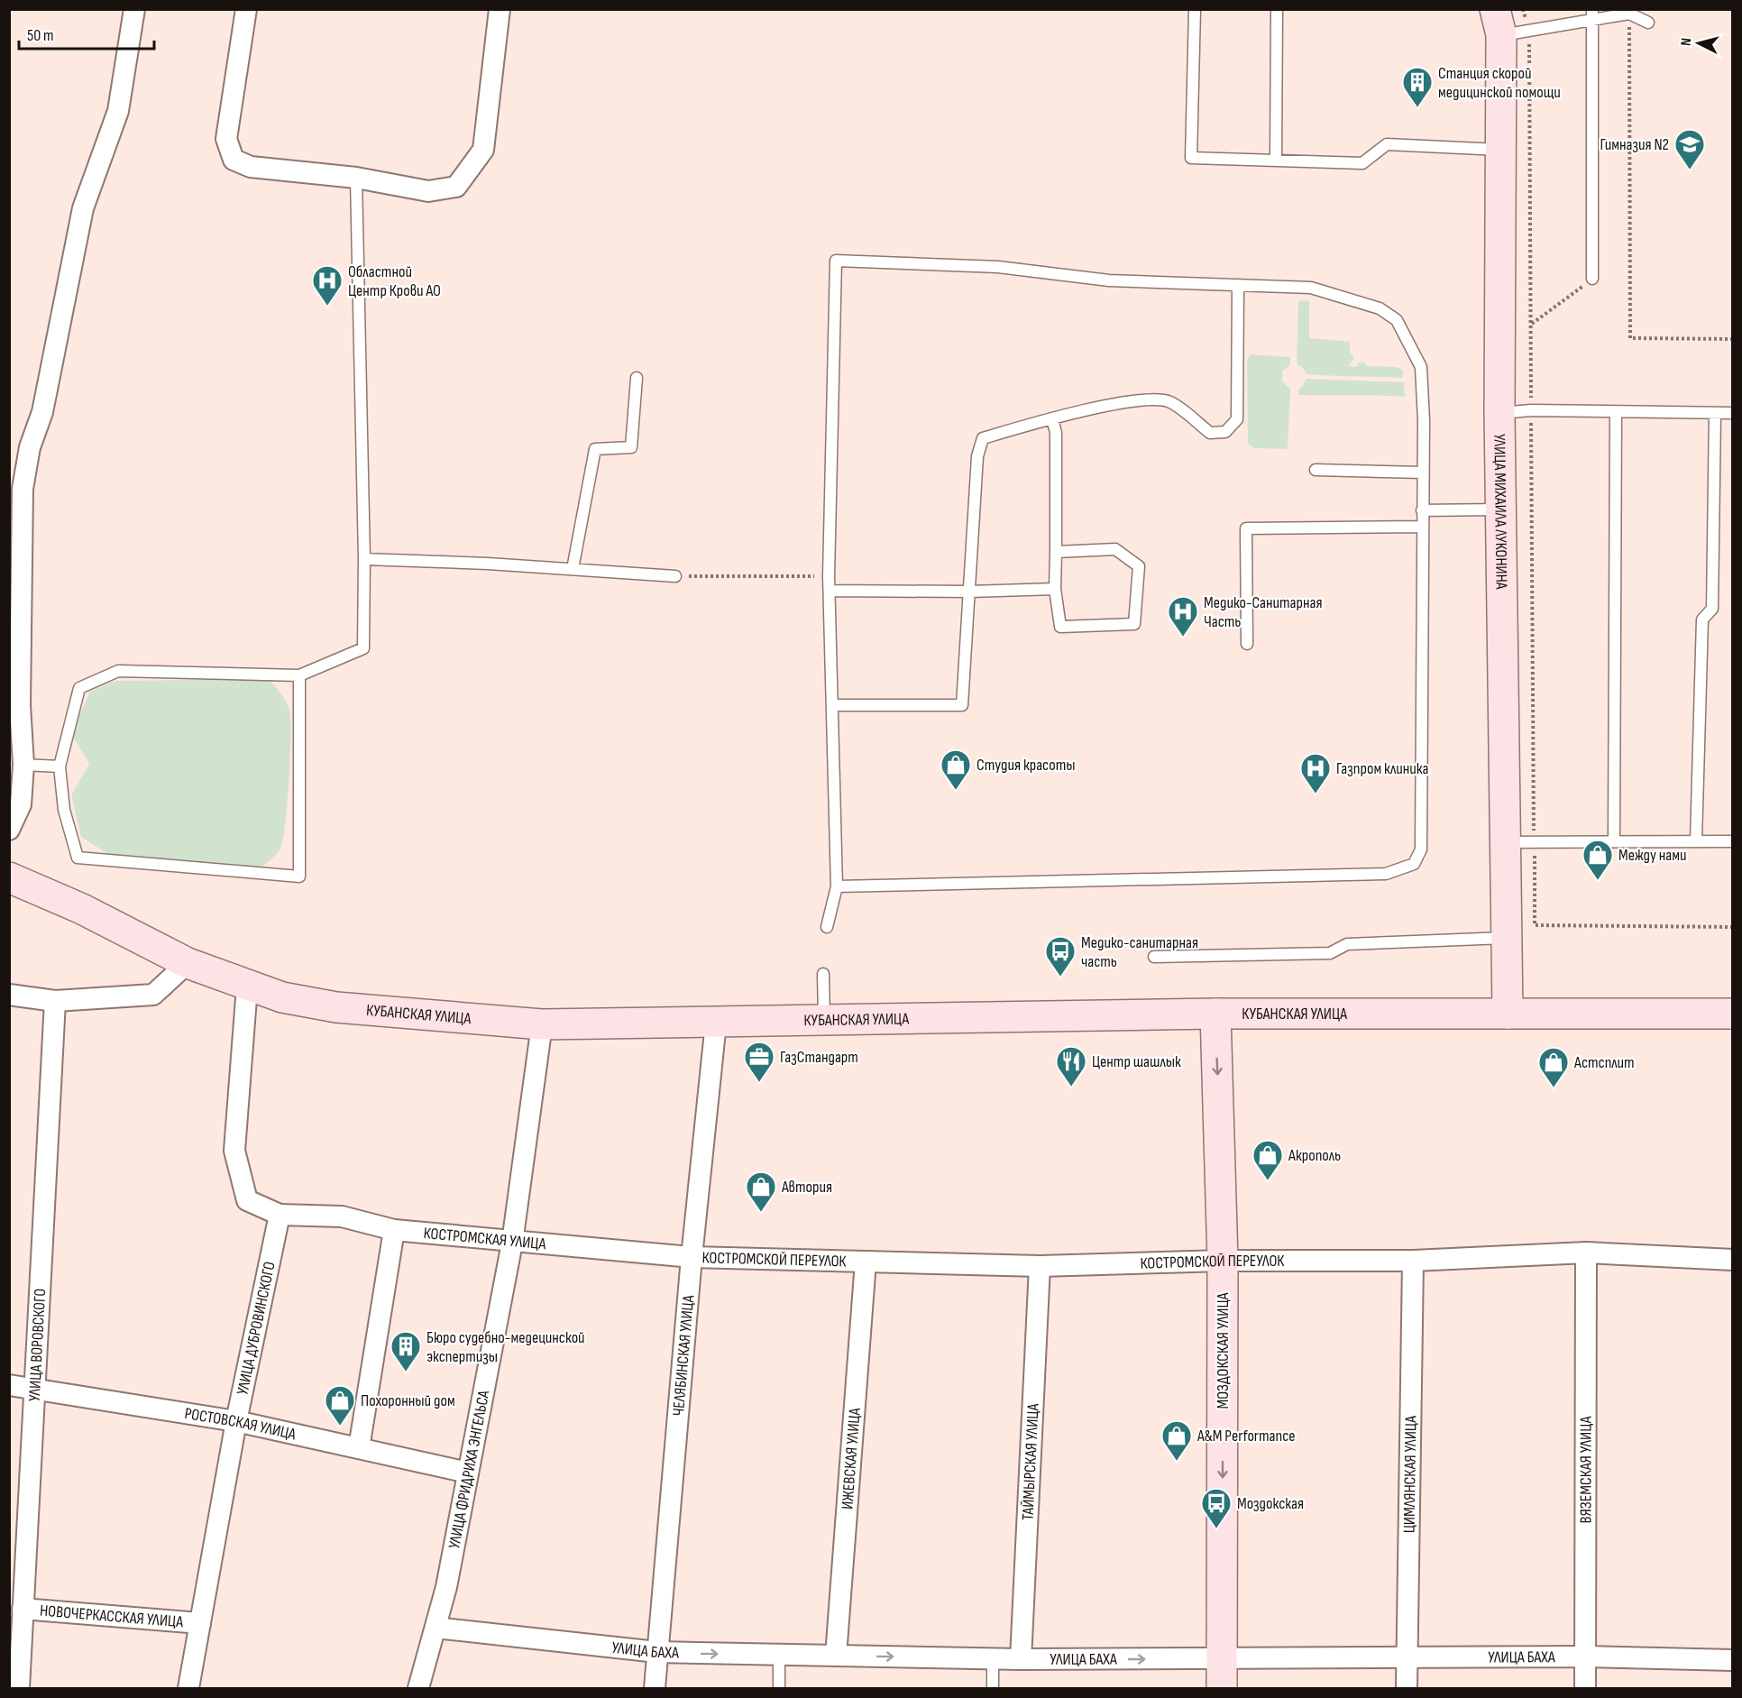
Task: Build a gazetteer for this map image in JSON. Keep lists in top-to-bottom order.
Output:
{
  "streets": {
    "main road": ["УЛИЦА МИХАИЛА ЛУКОНИНА", "КУБАНСКАЯ УЛИЦА", "МОЗДОКСКАЯ УЛИЦА"],
    "street": [
      "КОСТРОМСКАЯ УЛИЦА",
      "КОСТРОМСКОЙ ПЕРЕУЛОК",
      "УЛИЦА ДУБРОВИНСКОГО",
      "УЛИЦА ВОРОВСКОГО",
      "ЧЕЛЯБИНСКАЯ УЛИЦА",
      "РОСТОВСКАЯ УЛИЦА",
      "ИЖЕВСКАЯ УЛИЦА",
      "ТАЙМЫРСКАЯ УЛИЦА",
      "УЛИЦА ФРИДРИХА ЭНГЕЛЬСА",
      "ВЯЗЕМСКАЯ УЛИЦА",
      "ЦИМЛЯНСКАЯ УЛИЦА",
      "НОВОЧЕРКАССКАЯ УЛИЦА",
      "УЛИЦА БАХА"
    ]
  },
  "crossings": [
    ["УЛИЦА МИХАИЛА ЛУКОНИНА", "КУБАНСКАЯ УЛИЦА"],
    ["КУБАНСКАЯ УЛИЦА", "МОЗДОКСКАЯ УЛИЦА"],
    ["КУБАНСКАЯ УЛИЦА", "ЧЕЛЯБИНСКАЯ УЛИЦА"],
    ["КУБАНСКАЯ УЛИЦА", "УЛИЦА ФРИДРИХА ЭНГЕЛЬСА"],
    ["КОСТРОМСКАЯ УЛИЦА", "КОСТРОМСКОЙ ПЕРЕУЛОК"],
    ["КОСТРОМСКАЯ УЛИЦА", "УЛИЦА ДУБРОВИНСКОГО"],
    ["КОСТРОМСКАЯ УЛИЦА", "ЧЕЛЯБИНСКАЯ УЛИЦА"],
    ["КОСТРОМСКАЯ УЛИЦА", "УЛИЦА ФРИДРИХА ЭНГЕЛЬСА"],
    ["КОСТРОМСКОЙ ПЕРЕУЛОК", "МОЗДОКСКАЯ УЛИЦА"],
    ["КОСТРОМСКОЙ ПЕРЕУЛОК", "ЧЕЛЯБИНСКАЯ УЛИЦА"],
    ["КОСТРОМСКОЙ ПЕРЕУЛОК", "ИЖЕВСКАЯ УЛИЦА"],
    ["КОСТРОМСКОЙ ПЕРЕУЛОК", "ТАЙМЫРСКАЯ УЛИЦА"],
    ["КОСТРОМСКОЙ ПЕРЕУЛОК", "ВЯЗЕМСКАЯ УЛИЦА"],
    ["КОСТРОМСКОЙ ПЕРЕУЛОК", "ЦИМЛЯНСКАЯ УЛИЦА"],
    ["УЛИЦА ДУБРОВИНСКОГО", "РОСТОВСКАЯ УЛИЦА"],
    ["УЛИЦА ДУБРОВИНСКОГО", "НОВОЧЕРКАССКАЯ УЛИЦА"],
    ["УЛИЦА ВОРОВСКОГО", "РОСТОВСКАЯ УЛИЦА"],
    ["УЛИЦА ВОРОВСКОГО", "НОВОЧЕРКАССКАЯ УЛИЦА"],
    ["МОЗДОКСКАЯ УЛИЦА", "УЛИЦА БАХА"],
    ["ЧЕЛЯБИНСКАЯ УЛИЦА", "УЛИЦА БАХА"],
    ["РОСТОВСКАЯ УЛИЦА", "УЛИЦА ФРИДРИХА ЭНГЕЛЬСА"],
    ["ИЖЕВСКАЯ УЛИЦА", "УЛИЦА БАХА"],
    ["ТАЙМЫРСКАЯ УЛИЦА", "УЛИЦА БАХА"],
    ["УЛИЦА ФРИДРИХА ЭНГЕЛЬСА", "УЛИЦА БАХА"],
    ["ВЯЗЕМСКАЯ УЛИЦА", "УЛИЦА БАХА"],
    ["ЦИМЛЯНСКАЯ УЛИЦА", "УЛИЦА БАХА"]
  ],
  "one_way": ["МОЗДОКСКАЯ УЛИЦА", "УЛИЦА БАХА"],
  "places": {
    "building": ["Станция скорой медицинской помощи", "Бюро судебно-медецинской экспертизы"],
    "school or university": ["Гимназия N2"],
    "hospital": ["Областной Центр Крови АО", "Медико-Санитарная Часть", "Газпром клиника"],
    "shop": [
      "Студия красоты",
      "Между нами",
      "Астсплит",
      "Акрополь",
      "Автория",
      "Похоронный дом",
      "A&M Performance"
    ],
    "bus stop": ["Медико-санитарная часть", "Моздокская"],
    "office": ["ГазСтандарт"],
    "restaurant": ["Центр шашлык"]
  },
  "scale_bar": "50 m",
  "north": "left"
}
